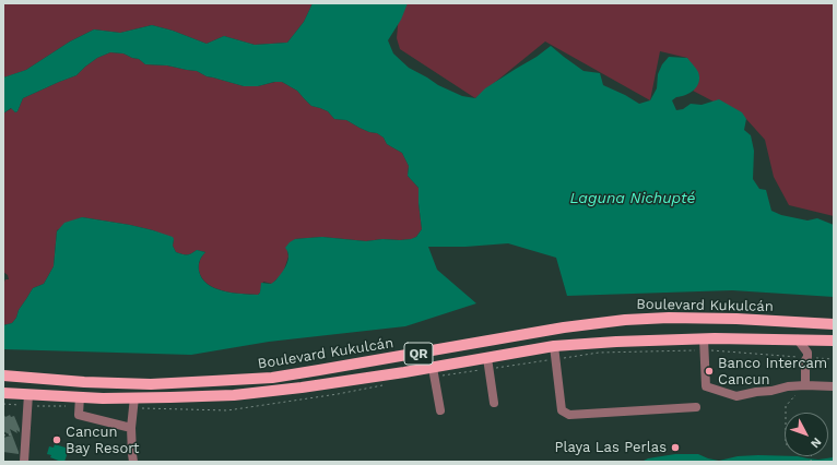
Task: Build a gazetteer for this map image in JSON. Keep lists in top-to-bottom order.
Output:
{
  "streets": {
    "main road": ["Boulevard Kukulcán", "QR"]
  },
  "water": ["Laguna Nichupté"],
  "places": ["Banco Intercam Cancun", "Cancun Bay Resort", "Playa Las Perlas"],
  "north": "bottom right"
}
